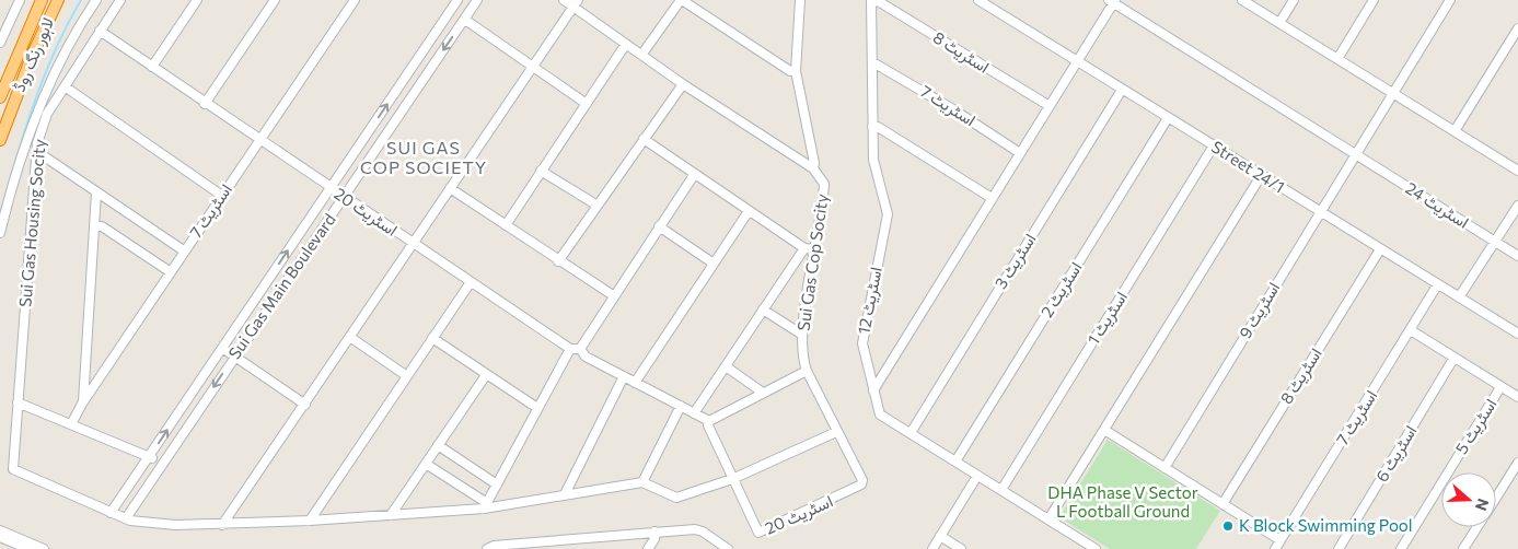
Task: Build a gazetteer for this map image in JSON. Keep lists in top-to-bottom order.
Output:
{
  "streets": {
    "highway": ["لاہور رنگ روڈ"],
    "street": [
      "اسٹریٹ 8",
      "اسٹریٹ 7",
      "Street 24/1",
      "اسٹریٹ 24",
      "اسٹریٹ 20",
      "Sui Gas Housing Socity",
      "اسٹریٹ 3",
      "Sui Gas Cop Socity",
      "Sui Gas Main Boulevard",
      "اسٹریٹ 2",
      "اسٹریٹ 12",
      "اسٹریٹ 9",
      "اسٹریٹ 1",
      "اسٹریٹ 5",
      "اسٹریٹ 6"
    ]
  },
  "crossings": [
    ["اسٹریٹ 8", "Street 24/1"],
    ["اسٹریٹ 8", "اسٹریٹ 12"],
    ["اسٹریٹ 7", "Street 24/1"],
    ["اسٹریٹ 7", "اسٹریٹ 20"],
    ["اسٹریٹ 7", "اسٹریٹ 12"],
    ["Street 24/1", "اسٹریٹ 3"],
    ["Street 24/1", "اسٹریٹ 2"],
    ["Street 24/1", "اسٹریٹ 9"],
    ["Street 24/1", "اسٹریٹ 1"],
    ["اسٹریٹ 24", "اسٹریٹ 9"],
    ["اسٹریٹ 20", "Sui Gas Housing Socity"],
    ["اسٹریٹ 20", "Sui Gas Cop Socity"],
    ["اسٹریٹ 20", "Sui Gas Main Boulevard"],
    ["Sui Gas Housing Socity", "Sui Gas Main Boulevard"],
    ["اسٹریٹ 3", "اسٹریٹ 12"],
    ["اسٹریٹ 2", "اسٹریٹ 12"],
    ["اسٹریٹ 12", "اسٹریٹ 1"]
  ],
  "districts": ["SUI GAS COP SOCIETY"],
  "parks": ["DHA Phase V Sector L Football Ground"],
  "places": ["K Block Swimming Pool"],
  "north": "right"
}
